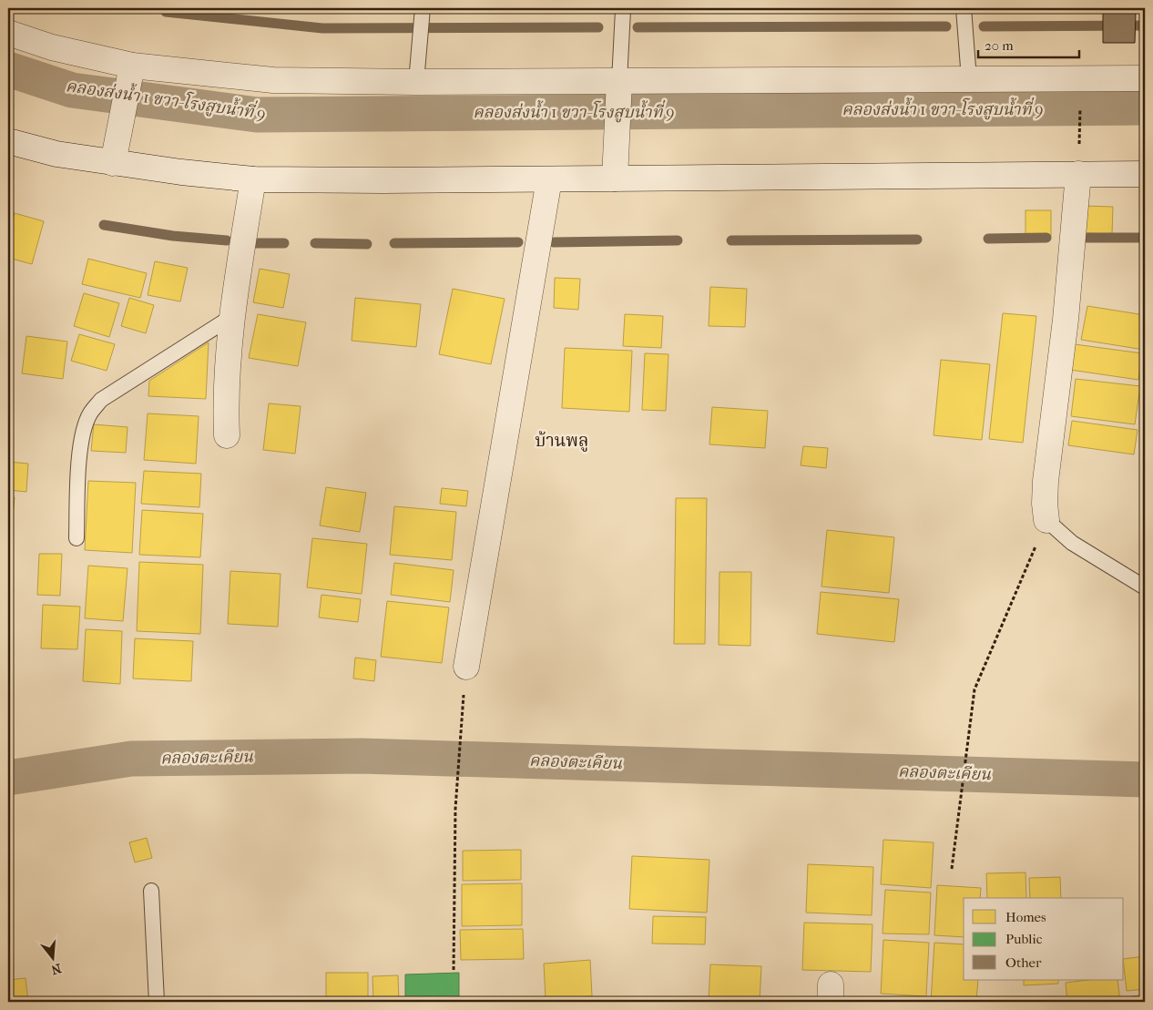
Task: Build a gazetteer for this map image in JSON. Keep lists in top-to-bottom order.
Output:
{
  "districts": ["บ้านพลู"],
  "water": ["คลองส่งน้ำ 1 ขวา-โรงสูบน้ำที่ 9", "คลองตะเคียน"],
  "legend": ["Homes", "Public", "Other"],
  "scale_bar": "20 m",
  "north": "bottom"
}
